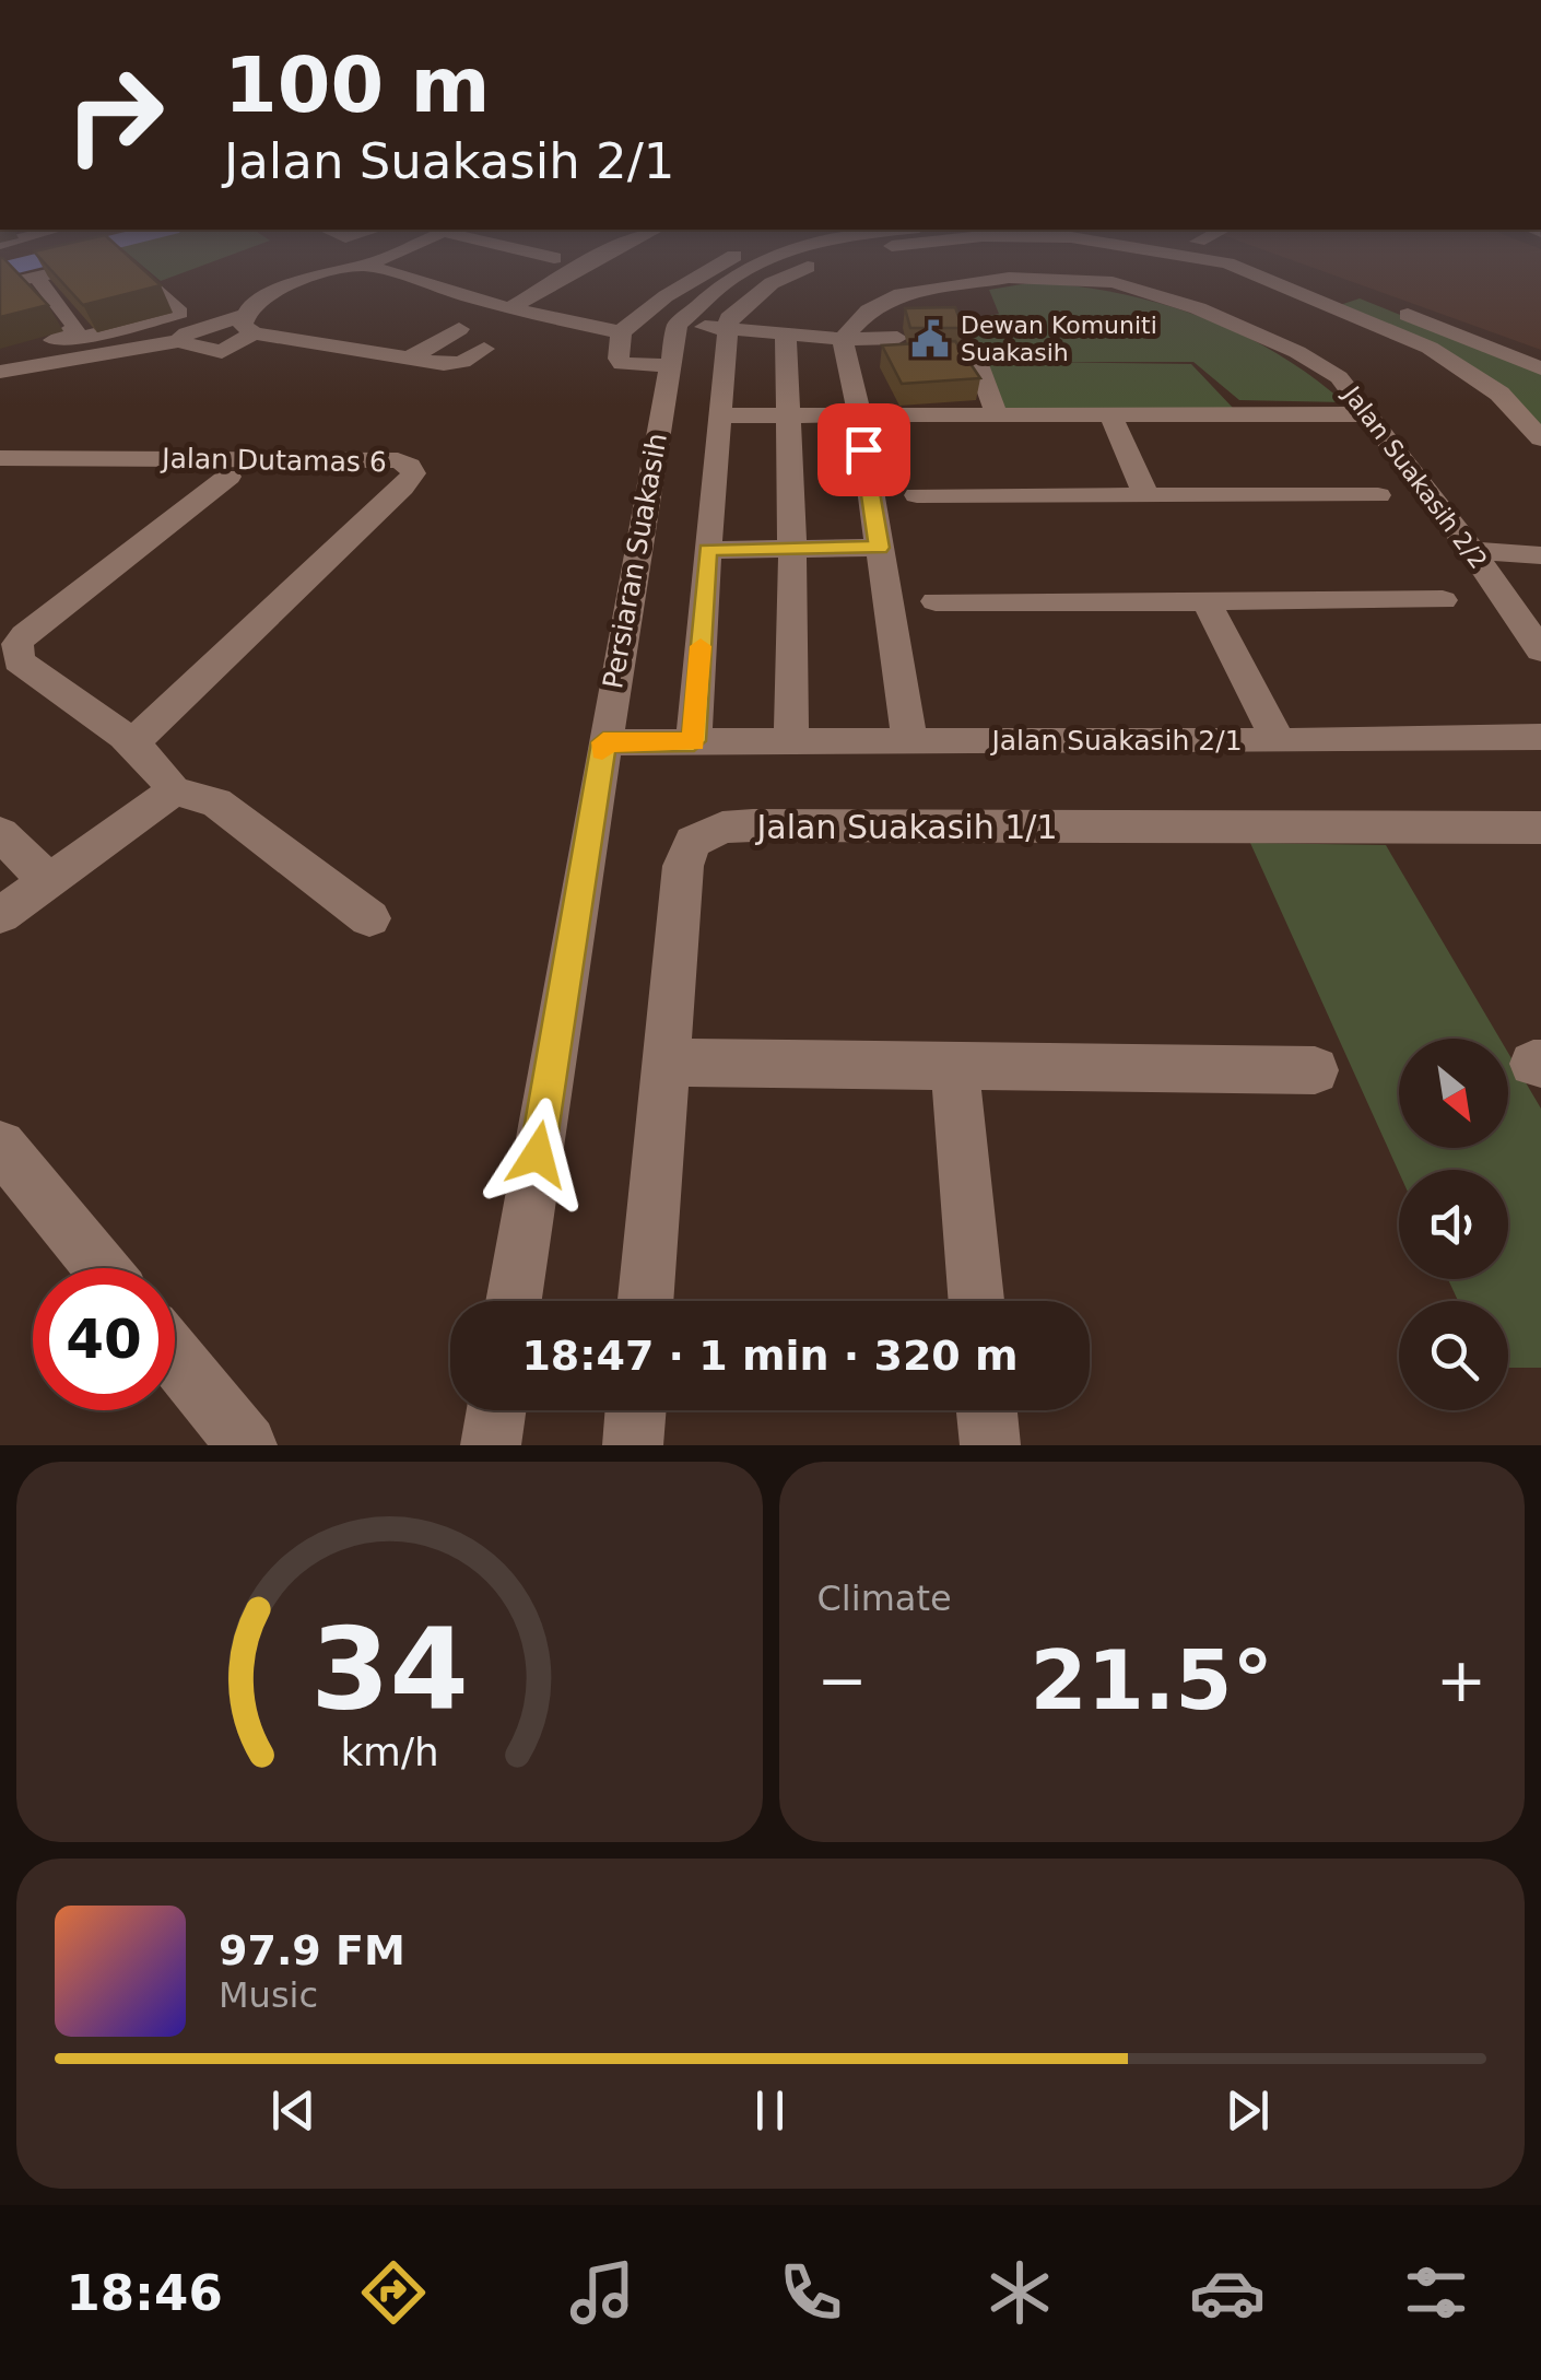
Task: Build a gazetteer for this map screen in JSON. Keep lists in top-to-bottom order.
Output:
{
  "streets": {
    "street": [
      "Jalan Dutamas 6",
      "Jalan Suakasih 2/2",
      "Persiaran Suakasih",
      "Jalan Suakasih 2/1",
      "Jalan Suakasih 1/1"
    ]
  },
  "crossings": [
    ["Persiaran Suakasih", "Jalan Suakasih 2/1"]
  ],
  "places": {
    "public building": ["Dewan Komuniti Suakasih"]
  },
  "north": "bottom right",
  "page": {
    "turn": ["100 m", "Jalan Suakasih 2/1"],
    "limit": "40",
    "trip": "18:47 · 1 min · 320 m",
    "tile": "Climate",
    "heat": ["−", "21.5°", "+"],
    "song": ["97.9 FM", "Music"],
    "tabs": "18:46",
    "gauge": ["34", "km/h"]
  }
}
